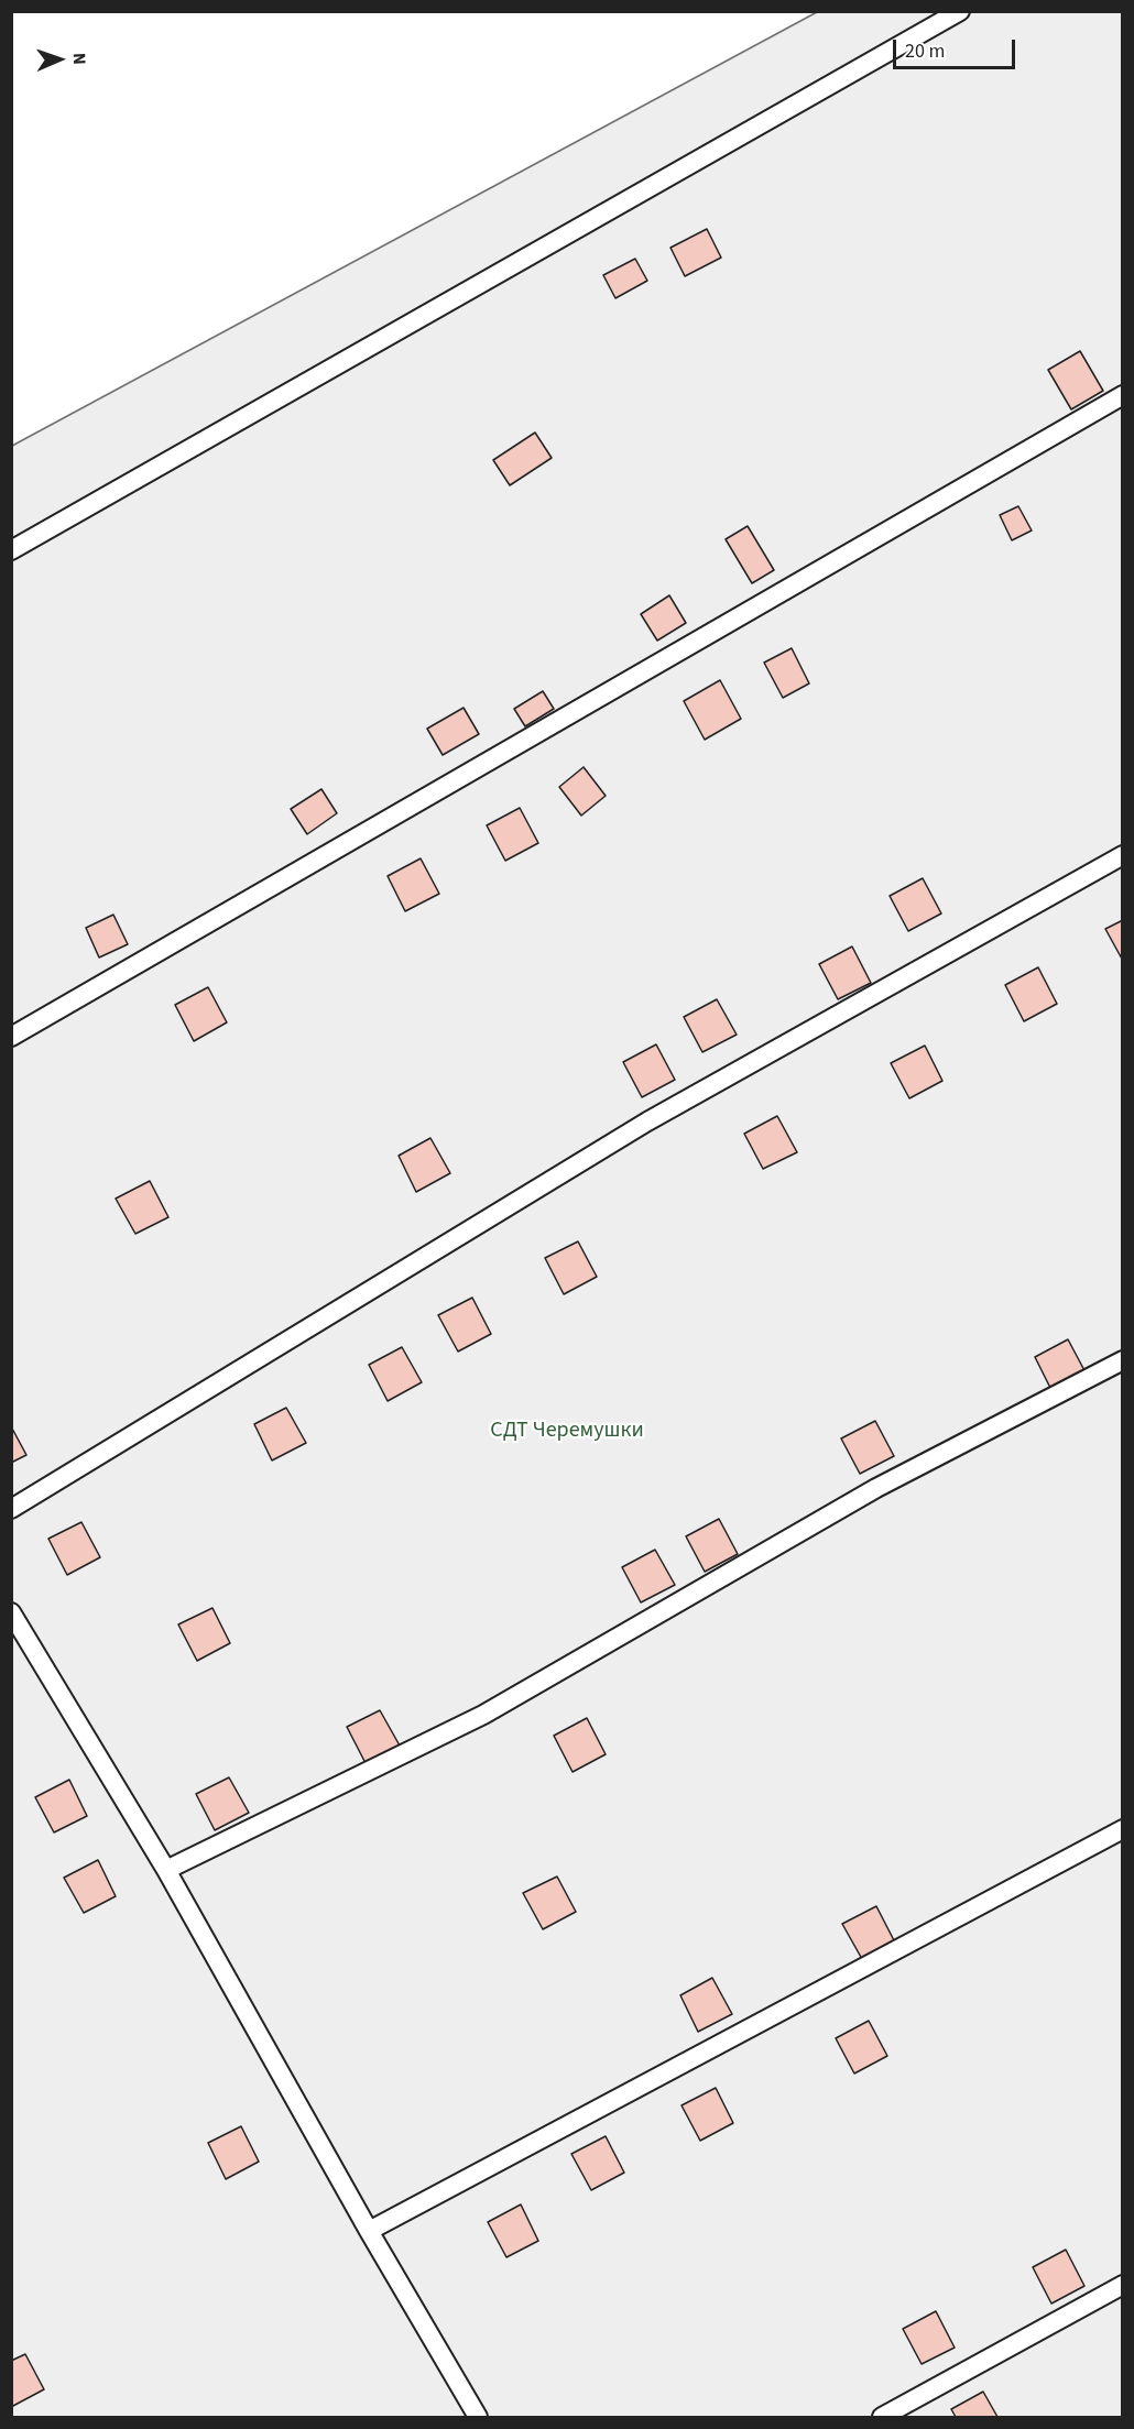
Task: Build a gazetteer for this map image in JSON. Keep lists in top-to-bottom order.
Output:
{
  "parks": ["СДТ Черемушки"],
  "scale_bar": "20 m",
  "north": "right"
}
